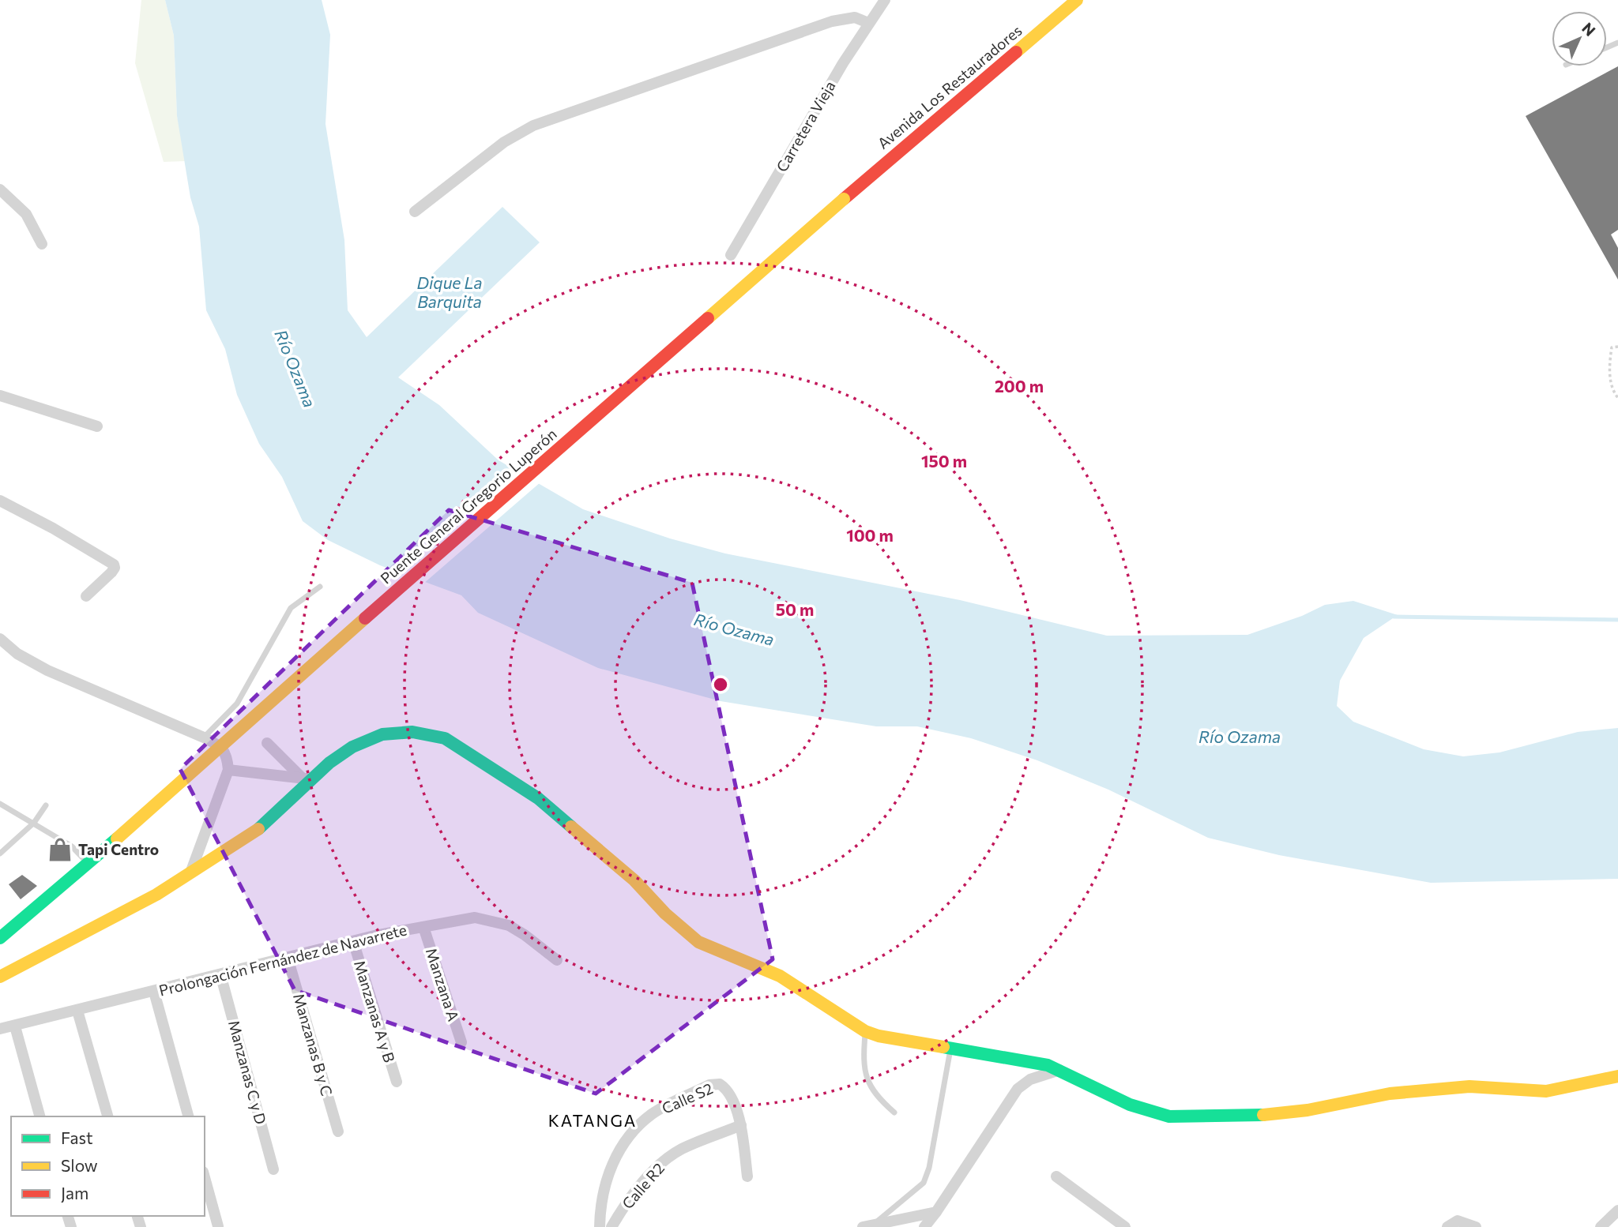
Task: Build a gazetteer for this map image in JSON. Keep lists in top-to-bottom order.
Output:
{
  "streets": {
    "street": [
      "Avenida Los Restauradores",
      "Carretera Vieja",
      "Puente General Gregorio Luperón",
      "Prolongación Fernández de Navarrete",
      "Manzana A",
      "Manzanas A y B",
      "Manzanas B y C",
      "Manzanas C y D",
      "Calle S2",
      "Calle R2"
    ]
  },
  "crossings": [
    ["Avenida Los Restauradores", "Puente General Gregorio Luperón"],
    ["Prolongación Fernández de Navarrete", "Manzana A"],
    ["Prolongación Fernández de Navarrete", "Manzanas A y B"],
    ["Prolongación Fernández de Navarrete", "Manzanas B y C"],
    ["Prolongación Fernández de Navarrete", "Manzanas C y D"],
    ["Calle S2", "Calle R2"]
  ],
  "districts": ["KATANGA"],
  "water": ["Dique La Barquita", "Río Ozama"],
  "places": {
    "shop": ["Tapi Centro"]
  },
  "legend": ["Fast", "Slow", "Jam"],
  "north": "top right",
  "rings": [
    "200 m",
    "150 m",
    "100 m",
    "50 m"
  ]
}
